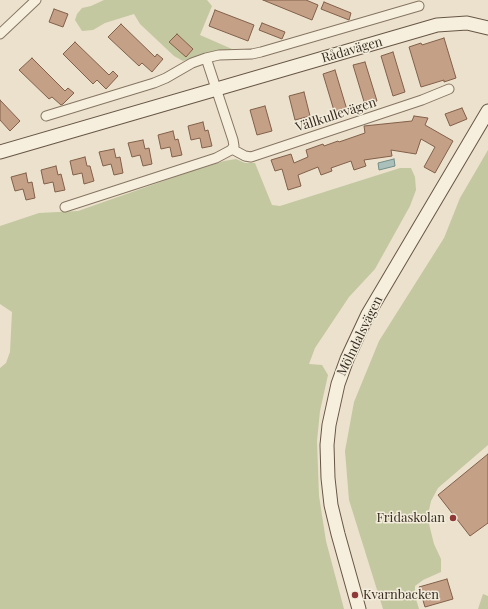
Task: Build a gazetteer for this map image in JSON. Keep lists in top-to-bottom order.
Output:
{
  "streets": {
    "street": ["Rådavägen", "Vällkullevägen", "Mölndalsvägen"]
  },
  "places": ["Fridaskolan", "Kvarnbacken"]
}
